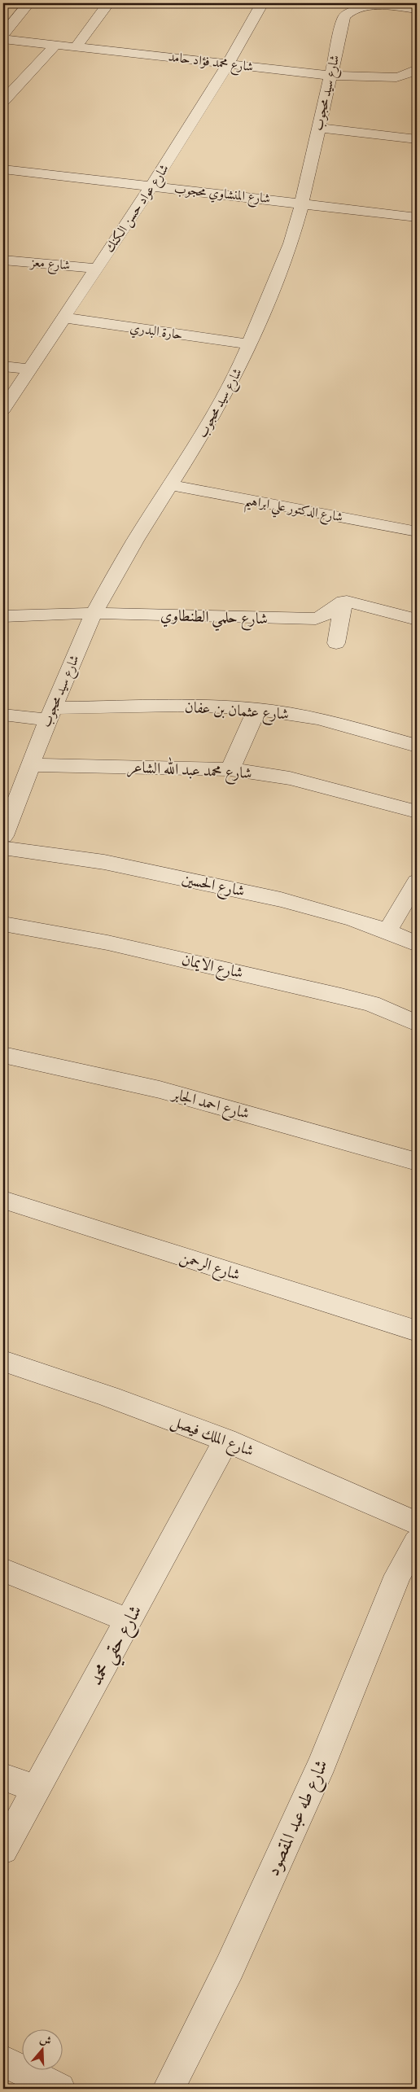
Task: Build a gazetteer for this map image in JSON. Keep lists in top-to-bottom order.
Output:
{
  "streets": {
    "street": [
      "شارع محمد فؤاد حامد",
      "شارع سيد محجوب",
      "شارع المنشاوي محجوب",
      "شارع عواد حسن الكنك",
      "شارع معز",
      "حارة البدري",
      "شارع الدكتور علي ابراهيم",
      "شارع حلمي الطنطاوي",
      "شارع عثمان بن عفان",
      "شارع محمد عبد الله الشاعر",
      "شارع الحسين",
      "شارع الايمان",
      "شارع احمد الجابر",
      "شارع الرحمن",
      "شارع الملك فيصل",
      "شارع حقي محمد",
      "شارع طه عبد المقصود"
    ]
  },
  "crossings": [
    ["شارع محمد فؤاد حامد", "شارع سيد محجوب"],
    ["شارع محمد فؤاد حامد", "شارع عواد حسن الكنك"],
    ["شارع سيد محجوب", "شارع المنشاوي محجوب"],
    ["شارع سيد محجوب", "حارة البدري"],
    ["شارع سيد محجوب", "شارع الدكتور علي ابراهيم"],
    ["شارع سيد محجوب", "شارع حلمي الطنطاوي"],
    ["شارع سيد محجوب", "شارع عثمان بن عفان"],
    ["شارع سيد محجوب", "شارع محمد عبد الله الشاعر"],
    ["شارع المنشاوي محجوب", "شارع عواد حسن الكنك"],
    ["شارع عواد حسن الكنك", "شارع معز"],
    ["شارع عواد حسن الكنك", "حارة البدري"],
    ["شارع الملك فيصل", "شارع حقي محمد"]
  ],
  "north": "top"
}
